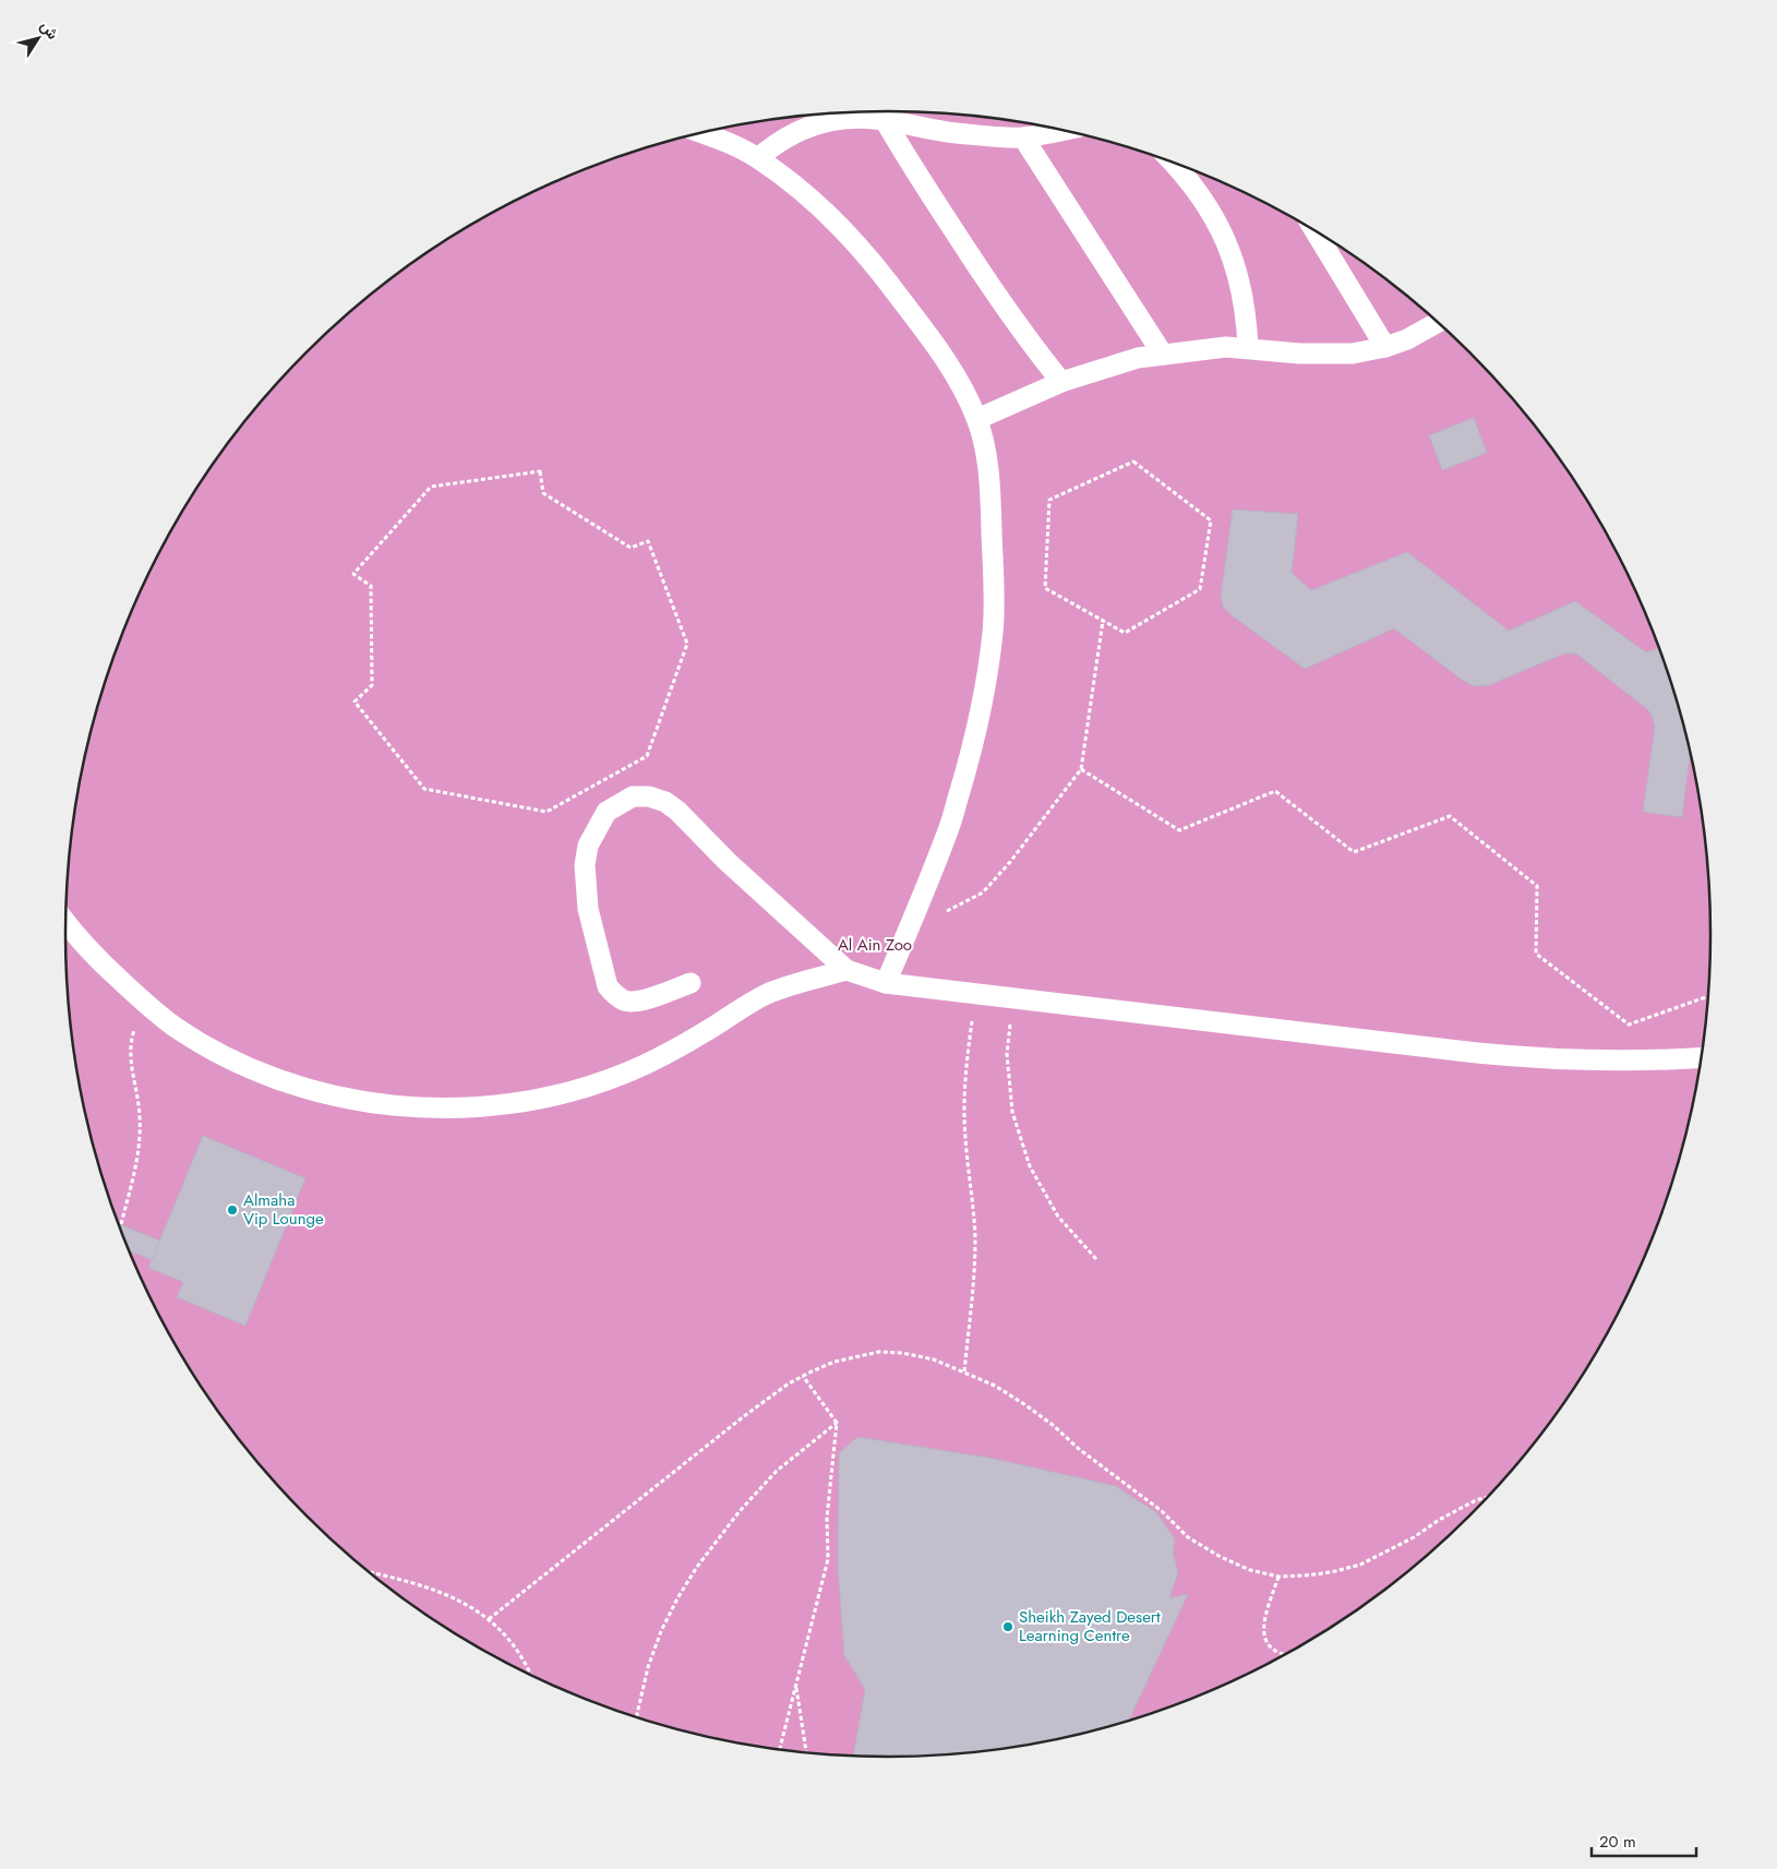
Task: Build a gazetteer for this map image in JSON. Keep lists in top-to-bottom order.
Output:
{
  "parks": ["Al Ain Zoo"],
  "places": ["Almaha Vip Lounge", "Sheikh Zayed Desert Learning Centre"],
  "scale_bar": "20 m",
  "north": "top right"
}
